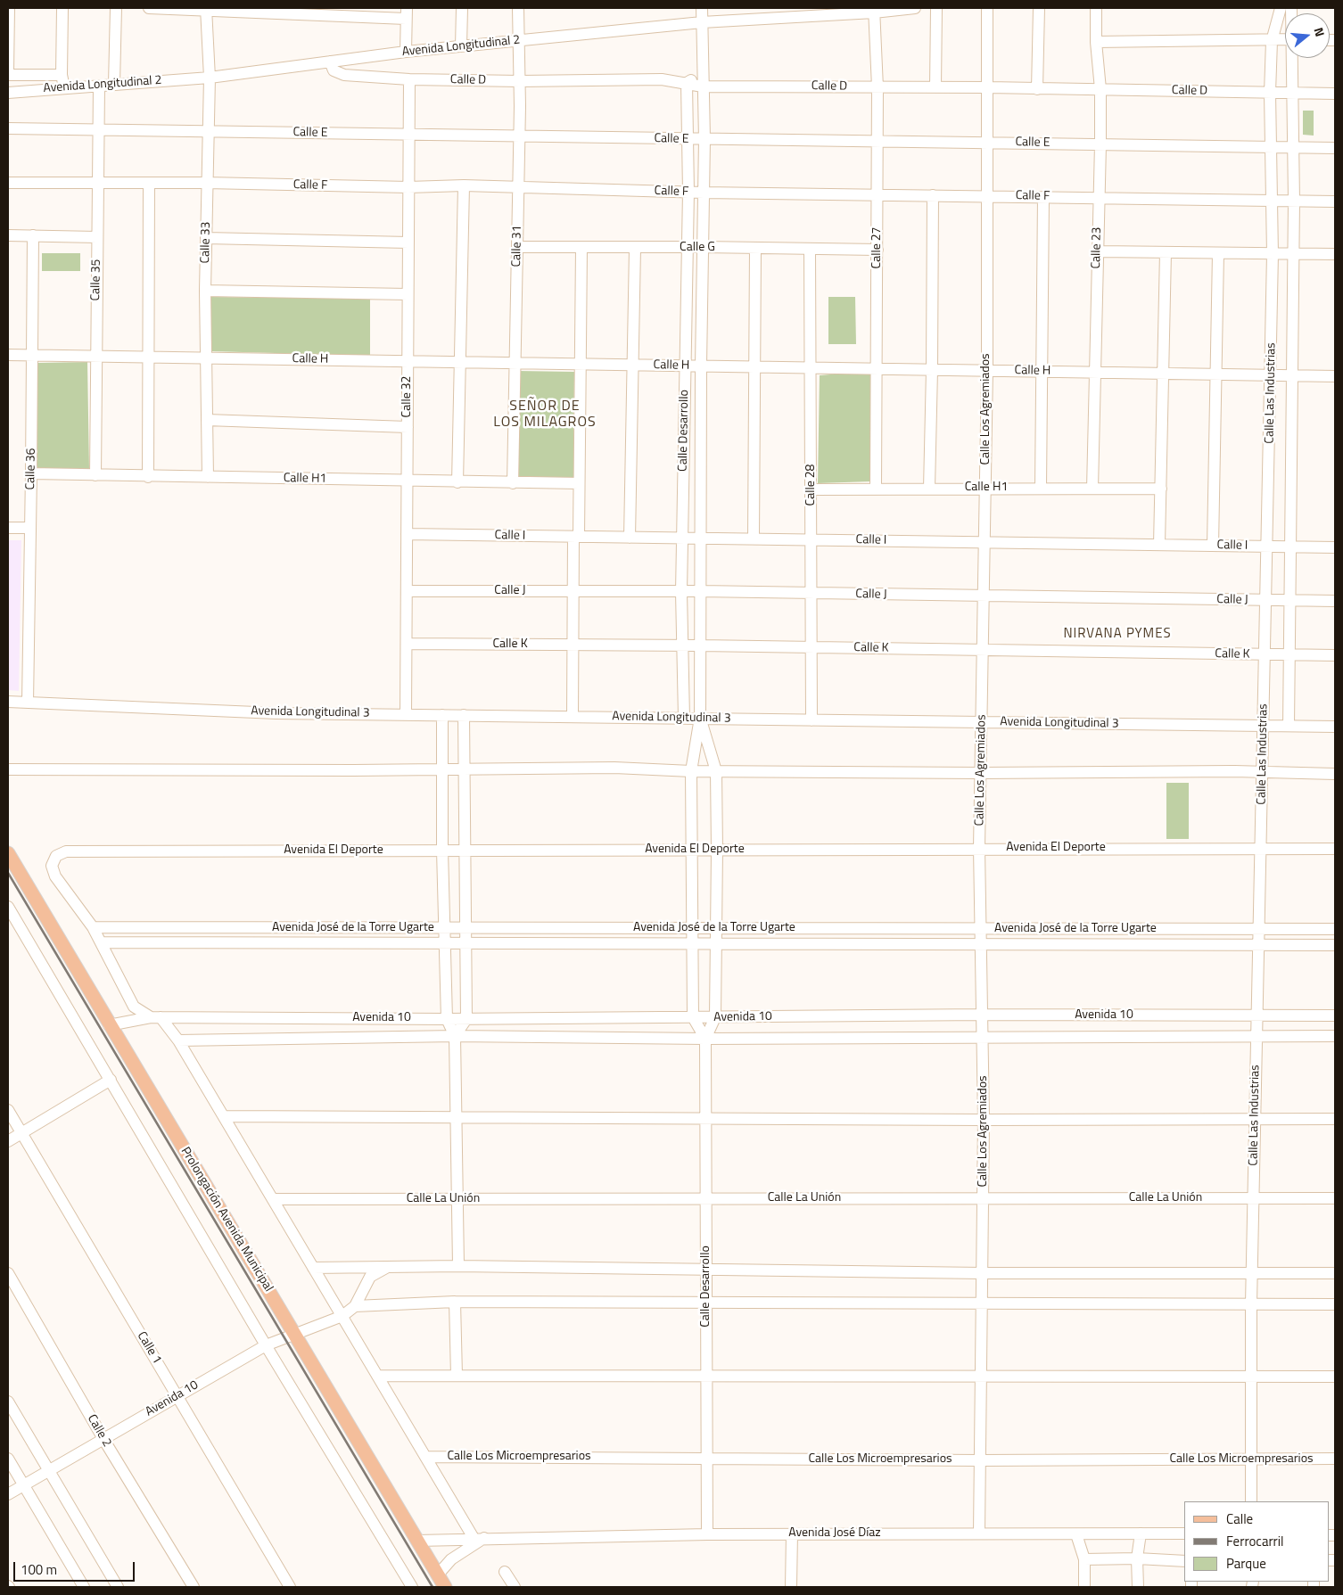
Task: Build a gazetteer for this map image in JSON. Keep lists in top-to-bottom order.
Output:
{
  "streets": {
    "main road": ["Prolongación Avenida Municipal"],
    "street": [
      "Avenida Longitudinal 2",
      "Calle D",
      "Calle E",
      "Calle F",
      "Calle 33",
      "Calle 31",
      "Calle G",
      "Calle 27",
      "Calle 23",
      "Calle 35",
      "Calle H",
      "Calle Las Industrias",
      "Calle 32",
      "Calle Los Agremiados",
      "Calle Desarrollo",
      "Calle 36",
      "Calle H1",
      "Calle 28",
      "Calle I",
      "Calle J",
      "Calle K",
      "Avenida Longitudinal 3",
      "Avenida El Deporte",
      "Avenida José de la Torre Ugarte",
      "Avenida 10",
      "Calle La Unión",
      "Calle 1",
      "Calle 2",
      "Calle Los Microempresarios",
      "Avenida José Díaz"
    ]
  },
  "crossings": [
    ["Avenida Longitudinal 2", "Calle D"],
    ["Avenida Longitudinal 2", "Calle 33"],
    ["Avenida Longitudinal 2", "Calle 31"],
    ["Avenida Longitudinal 2", "Calle 27"],
    ["Avenida Longitudinal 2", "Calle 35"],
    ["Avenida Longitudinal 2", "Calle Desarrollo"],
    ["Calle D", "Calle 31"],
    ["Calle D", "Calle 27"],
    ["Calle D", "Calle 23"],
    ["Calle D", "Calle Las Industrias"],
    ["Calle D", "Calle 32"],
    ["Calle D", "Calle Los Agremiados"],
    ["Calle D", "Calle Desarrollo"],
    ["Calle E", "Calle 33"],
    ["Calle E", "Calle 31"],
    ["Calle E", "Calle 27"],
    ["Calle E", "Calle 23"],
    ["Calle E", "Calle 35"],
    ["Calle E", "Calle Las Industrias"],
    ["Calle E", "Calle 32"],
    ["Calle E", "Calle Los Agremiados"],
    ["Calle E", "Calle Desarrollo"],
    ["Calle F", "Calle 33"],
    ["Calle F", "Calle 31"],
    ["Calle F", "Calle 27"],
    ["Calle F", "Calle 23"],
    ["Calle F", "Calle 35"],
    ["Calle F", "Calle Las Industrias"],
    ["Calle F", "Calle 32"],
    ["Calle F", "Calle Los Agremiados"],
    ["Calle F", "Calle Desarrollo"],
    ["Calle 33", "Calle H"],
    ["Calle 33", "Calle H1"],
    ["Calle 31", "Calle G"],
    ["Calle 31", "Calle H"],
    ["Calle 31", "Calle H1"],
    ["Calle G", "Calle 27"],
    ["Calle G", "Calle Desarrollo"],
    ["Calle G", "Calle 28"],
    ["Calle 27", "Calle H"],
    ["Calle 27", "Calle H1"],
    ["Calle 23", "Calle H"],
    ["Calle 23", "Calle H1"],
    ["Calle 35", "Calle H"],
    ["Calle 35", "Calle H1"],
    ["Calle H", "Calle Las Industrias"],
    ["Calle H", "Calle 32"],
    ["Calle H", "Calle Los Agremiados"],
    ["Calle H", "Calle Desarrollo"],
    ["Calle H", "Calle 36"],
    ["Calle H", "Calle 28"],
    ["Calle Las Industrias", "Calle I"],
    ["Calle Las Industrias", "Calle J"],
    ["Calle Las Industrias", "Calle K"],
    ["Calle Las Industrias", "Avenida Longitudinal 3"],
    ["Calle Las Industrias", "Avenida El Deporte"],
    ["Calle Las Industrias", "Avenida José de la Torre Ugarte"],
    ["Calle Las Industrias", "Avenida 10"],
    ["Calle Las Industrias", "Calle La Unión"],
    ["Calle Las Industrias", "Calle Los Microempresarios"],
    ["Calle 32", "Calle H1"],
    ["Calle 32", "Calle I"],
    ["Calle 32", "Calle J"],
    ["Calle 32", "Calle K"],
    ["Calle 32", "Avenida Longitudinal 3"],
    ["Calle Los Agremiados", "Calle H1"],
    ["Calle Los Agremiados", "Calle I"],
    ["Calle Los Agremiados", "Calle J"],
    ["Calle Los Agremiados", "Calle K"],
    ["Calle Los Agremiados", "Avenida Longitudinal 3"],
    ["Calle Los Agremiados", "Avenida El Deporte"],
    ["Calle Los Agremiados", "Avenida José de la Torre Ugarte"],
    ["Calle Los Agremiados", "Avenida 10"],
    ["Calle Los Agremiados", "Calle La Unión"],
    ["Calle Los Agremiados", "Calle Los Microempresarios"],
    ["Calle Los Agremiados", "Avenida José Díaz"],
    ["Calle Desarrollo", "Calle I"],
    ["Calle Desarrollo", "Calle J"],
    ["Calle Desarrollo", "Calle K"],
    ["Calle Desarrollo", "Avenida Longitudinal 3"],
    ["Calle Desarrollo", "Avenida El Deporte"],
    ["Calle Desarrollo", "Avenida José de la Torre Ugarte"],
    ["Calle Desarrollo", "Avenida 10"],
    ["Calle Desarrollo", "Calle La Unión"],
    ["Calle Desarrollo", "Calle Los Microempresarios"],
    ["Calle Desarrollo", "Avenida José Díaz"],
    ["Calle 36", "Calle H1"],
    ["Calle 36", "Avenida Longitudinal 3"],
    ["Calle H1", "Calle 28"],
    ["Calle 28", "Calle I"],
    ["Calle 28", "Calle J"],
    ["Calle 28", "Calle K"],
    ["Calle 28", "Avenida Longitudinal 3"],
    ["Avenida El Deporte", "Avenida José de la Torre Ugarte"],
    ["Avenida 10", "Prolongación Avenida Municipal"],
    ["Avenida 10", "Calle 1"],
    ["Avenida 10", "Calle 2"],
    ["Prolongación Avenida Municipal", "Avenida José Díaz"]
  ],
  "districts": ["SEÑOR DE LOS MILAGROS", "NIRVANA PYMES"],
  "legend": ["Calle", "Ferrocarril", "Parque"],
  "scale_bar": "100 m",
  "north": "right"
}
